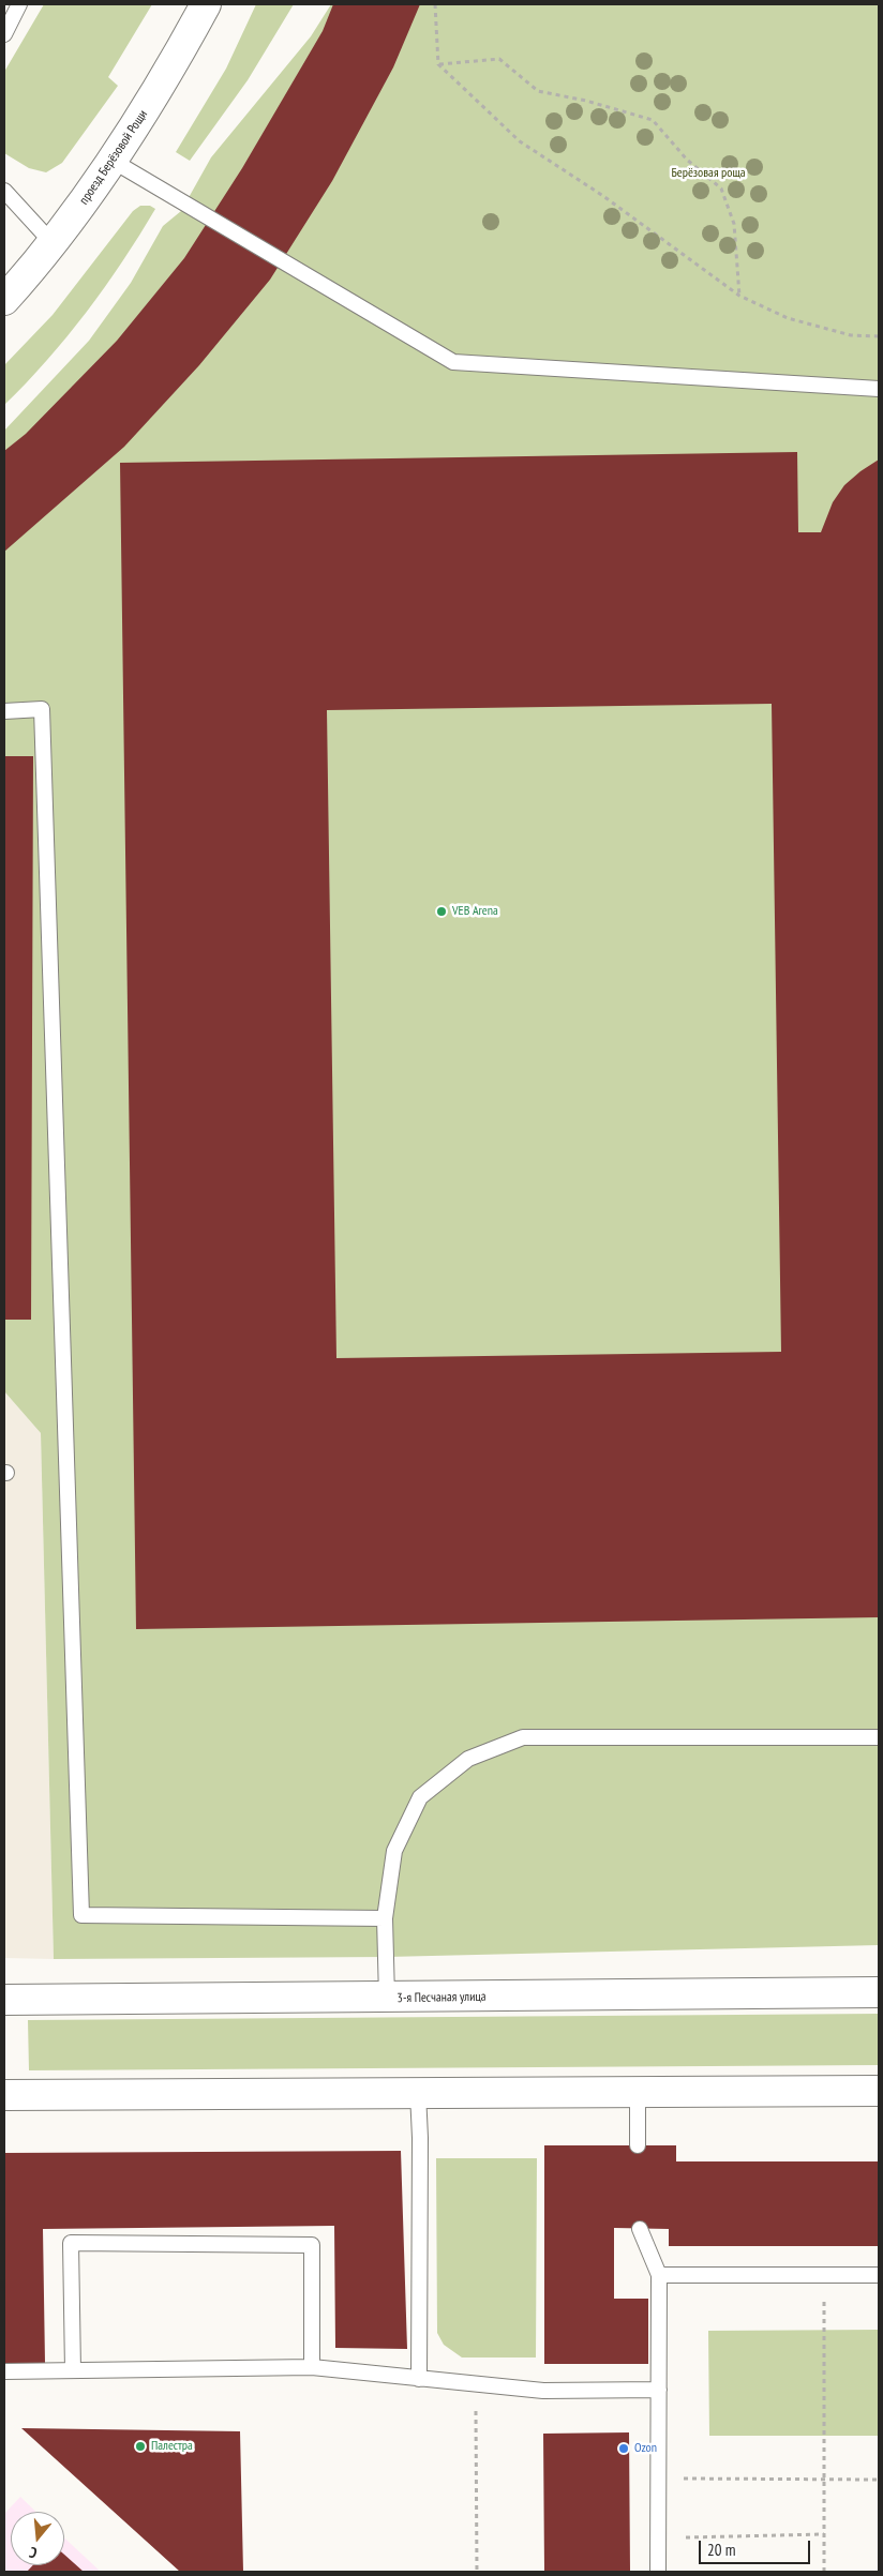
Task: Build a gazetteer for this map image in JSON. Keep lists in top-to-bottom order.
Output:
{
  "streets": {
    "street": ["проезд Берёзовой Рощи", "3-я Песчаная улица"]
  },
  "parks": ["Берёзовая роща"],
  "places": ["VEB Arena", "Палестра", "Ozon"],
  "scale_bar": "20 m",
  "north": "bottom"
}
